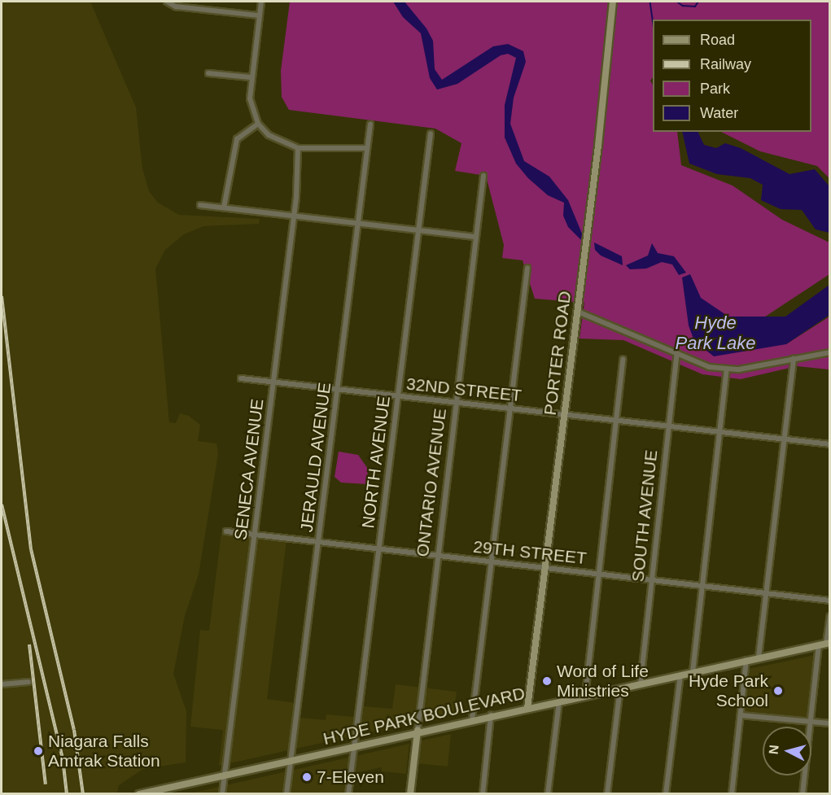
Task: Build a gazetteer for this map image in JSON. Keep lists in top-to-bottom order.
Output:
{
  "streets": {
    "main road": ["PORTER ROAD", "ONTARIO AVENUE", "HYDE PARK BOULEVARD"],
    "street": [
      "32ND STREET",
      "JERAULD AVENUE",
      "NORTH AVENUE",
      "SENECA AVENUE",
      "SOUTH AVENUE",
      "29TH STREET"
    ]
  },
  "crossings": [
    ["PORTER ROAD", "32ND STREET"],
    ["PORTER ROAD", "29TH STREET"],
    ["PORTER ROAD", "HYDE PARK BOULEVARD"],
    ["32ND STREET", "JERAULD AVENUE"],
    ["32ND STREET", "NORTH AVENUE"],
    ["32ND STREET", "SENECA AVENUE"],
    ["32ND STREET", "ONTARIO AVENUE"],
    ["32ND STREET", "SOUTH AVENUE"],
    ["JERAULD AVENUE", "29TH STREET"],
    ["JERAULD AVENUE", "HYDE PARK BOULEVARD"],
    ["NORTH AVENUE", "29TH STREET"],
    ["NORTH AVENUE", "HYDE PARK BOULEVARD"],
    ["SENECA AVENUE", "29TH STREET"],
    ["SENECA AVENUE", "HYDE PARK BOULEVARD"],
    ["ONTARIO AVENUE", "29TH STREET"],
    ["ONTARIO AVENUE", "HYDE PARK BOULEVARD"],
    ["SOUTH AVENUE", "29TH STREET"],
    ["SOUTH AVENUE", "HYDE PARK BOULEVARD"]
  ],
  "water": ["Hyde Park Lake"],
  "places": [
    "Word of Life Ministries",
    "Hyde Park School",
    "Niagara Falls Amtrak Station",
    "7-Eleven"
  ],
  "legend": [
    "Road",
    "Railway",
    "Park",
    "Water"
  ],
  "north": "left"
}
